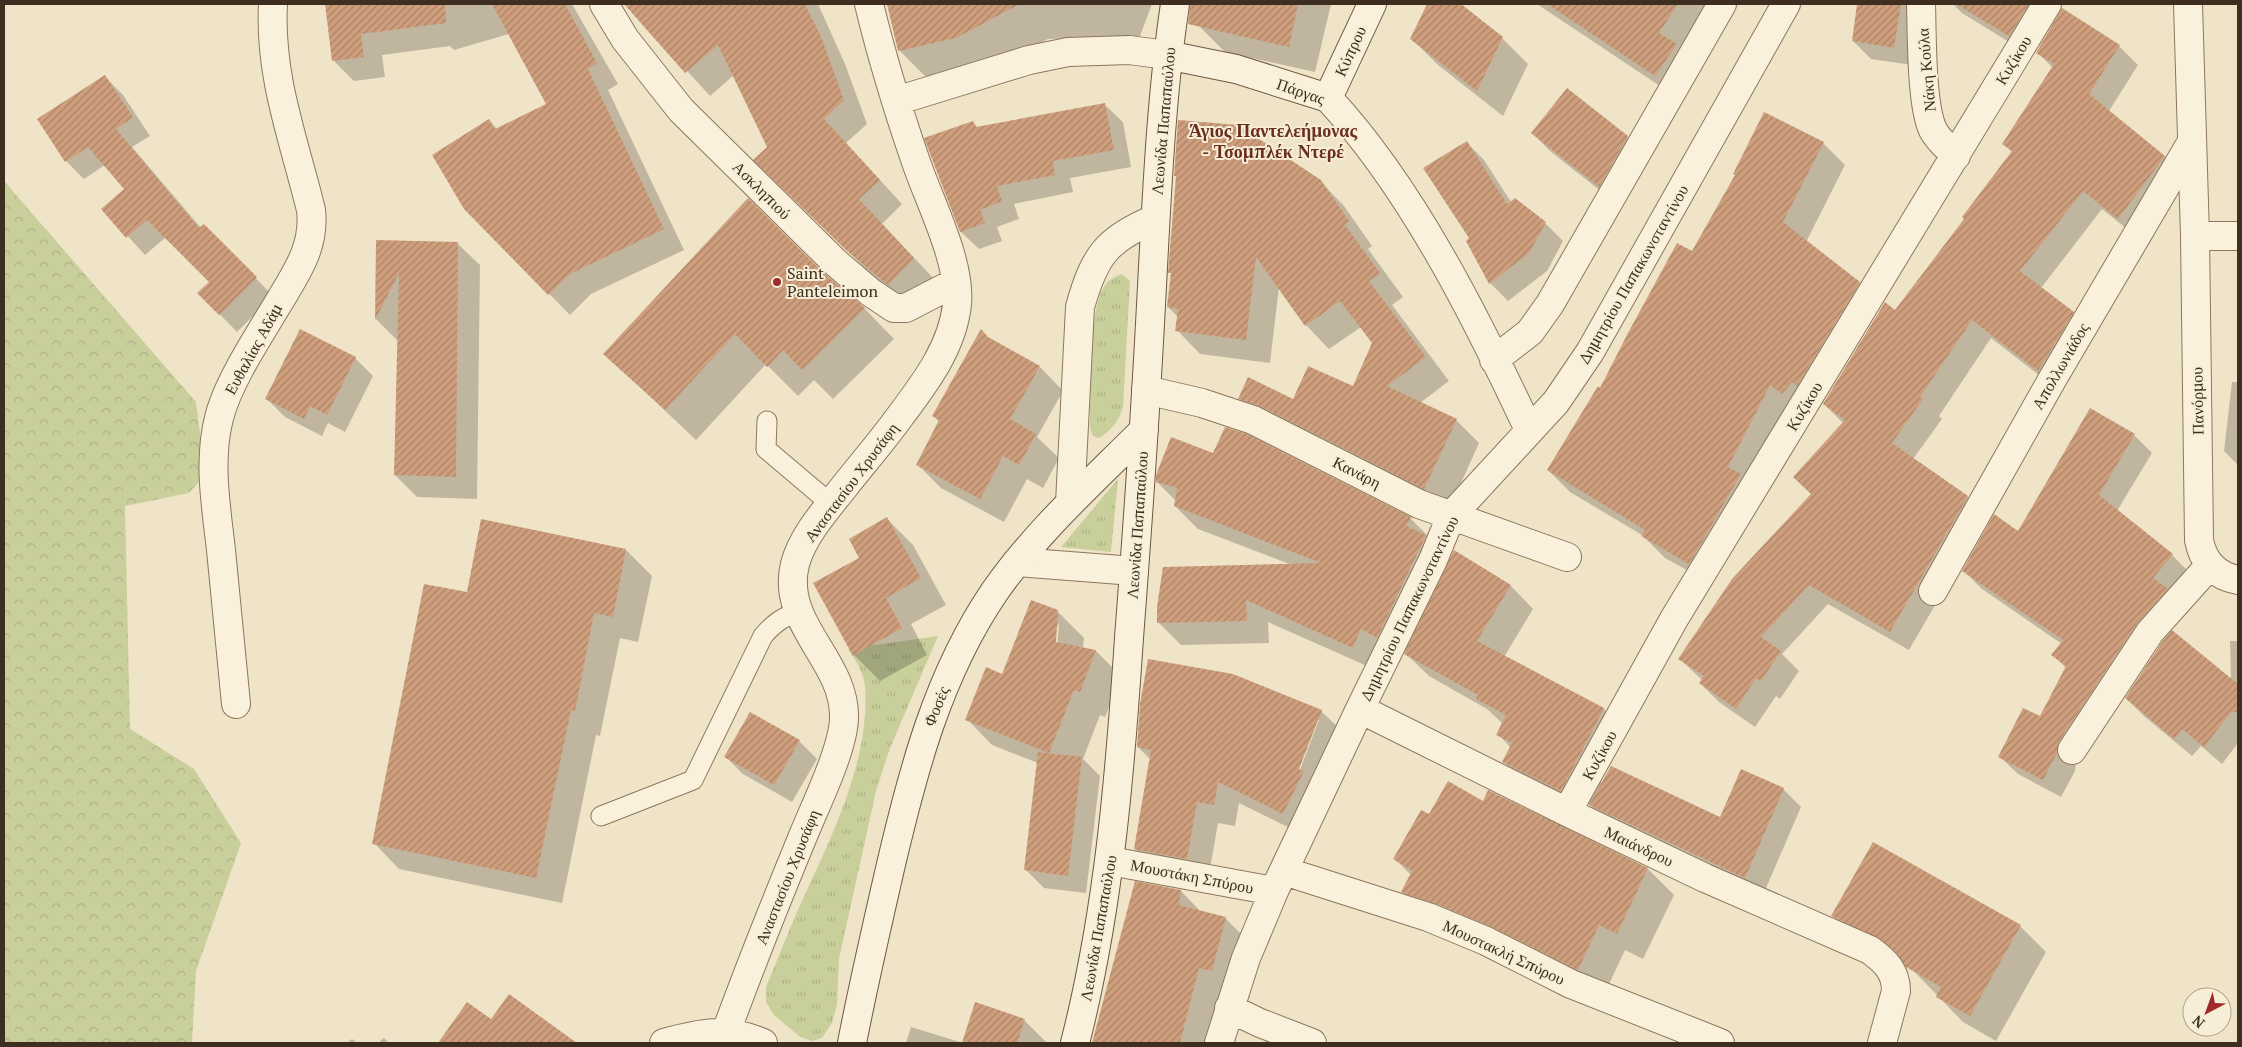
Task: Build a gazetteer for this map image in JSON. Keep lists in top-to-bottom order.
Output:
{
  "streets": {
    "street": [
      "Κύπρου",
      "Κυζίκου",
      "Νάκη Κούλα",
      "Πάργας",
      "Λεωνίδα Παπαπαύλου",
      "Ασκληπιού",
      "Δημητρίου Παπακωνσταντίνου",
      "Ευθαλίας Αδάμ",
      "Απολλωνιάδος",
      "Πανόρμου",
      "Κανάρη",
      "Αναστασίου Χρυσάφη",
      "Φοσές",
      "Μαιάνδρου",
      "Μουστάκη Σπύρου",
      "Μουστακλή Σπύρου"
    ]
  },
  "crossings": [
    ["Κύπρου", "Πάργας"],
    ["Κυζίκου", "Νάκη Κούλα"],
    ["Κυζίκου", "Μαιάνδρου"],
    ["Πάργας", "Λεωνίδα Παπαπαύλου"],
    ["Πάργας", "Δημητρίου Παπακωνσταντίνου"],
    ["Πάργας", "Αναστασίου Χρυσάφη"],
    ["Λεωνίδα Παπαπαύλου", "Κανάρη"],
    ["Λεωνίδα Παπαπαύλου", "Φοσές"],
    ["Λεωνίδα Παπαπαύλου", "Μουστάκη Σπύρου"],
    ["Ασκληπιού", "Αναστασίου Χρυσάφη"],
    ["Δημητρίου Παπακωνσταντίνου", "Κανάρη"],
    ["Δημητρίου Παπακωνσταντίνου", "Μαιάνδρου"],
    ["Δημητρίου Παπακωνσταντίνου", "Μουστάκη Σπύρου"],
    ["Δημητρίου Παπακωνσταντίνου", "Μουστακλή Σπύρου"],
    ["Απολλωνιάδος", "Πανόρμου"],
    ["Μουστάκη Σπύρου", "Μουστακλή Σπύρου"]
  ],
  "districts": ["Άγιος Παντελεήμονας - Τσομπλέκ Ντερέ"],
  "places": ["Saint Panteleimon"],
  "north": "bottom left"
}
